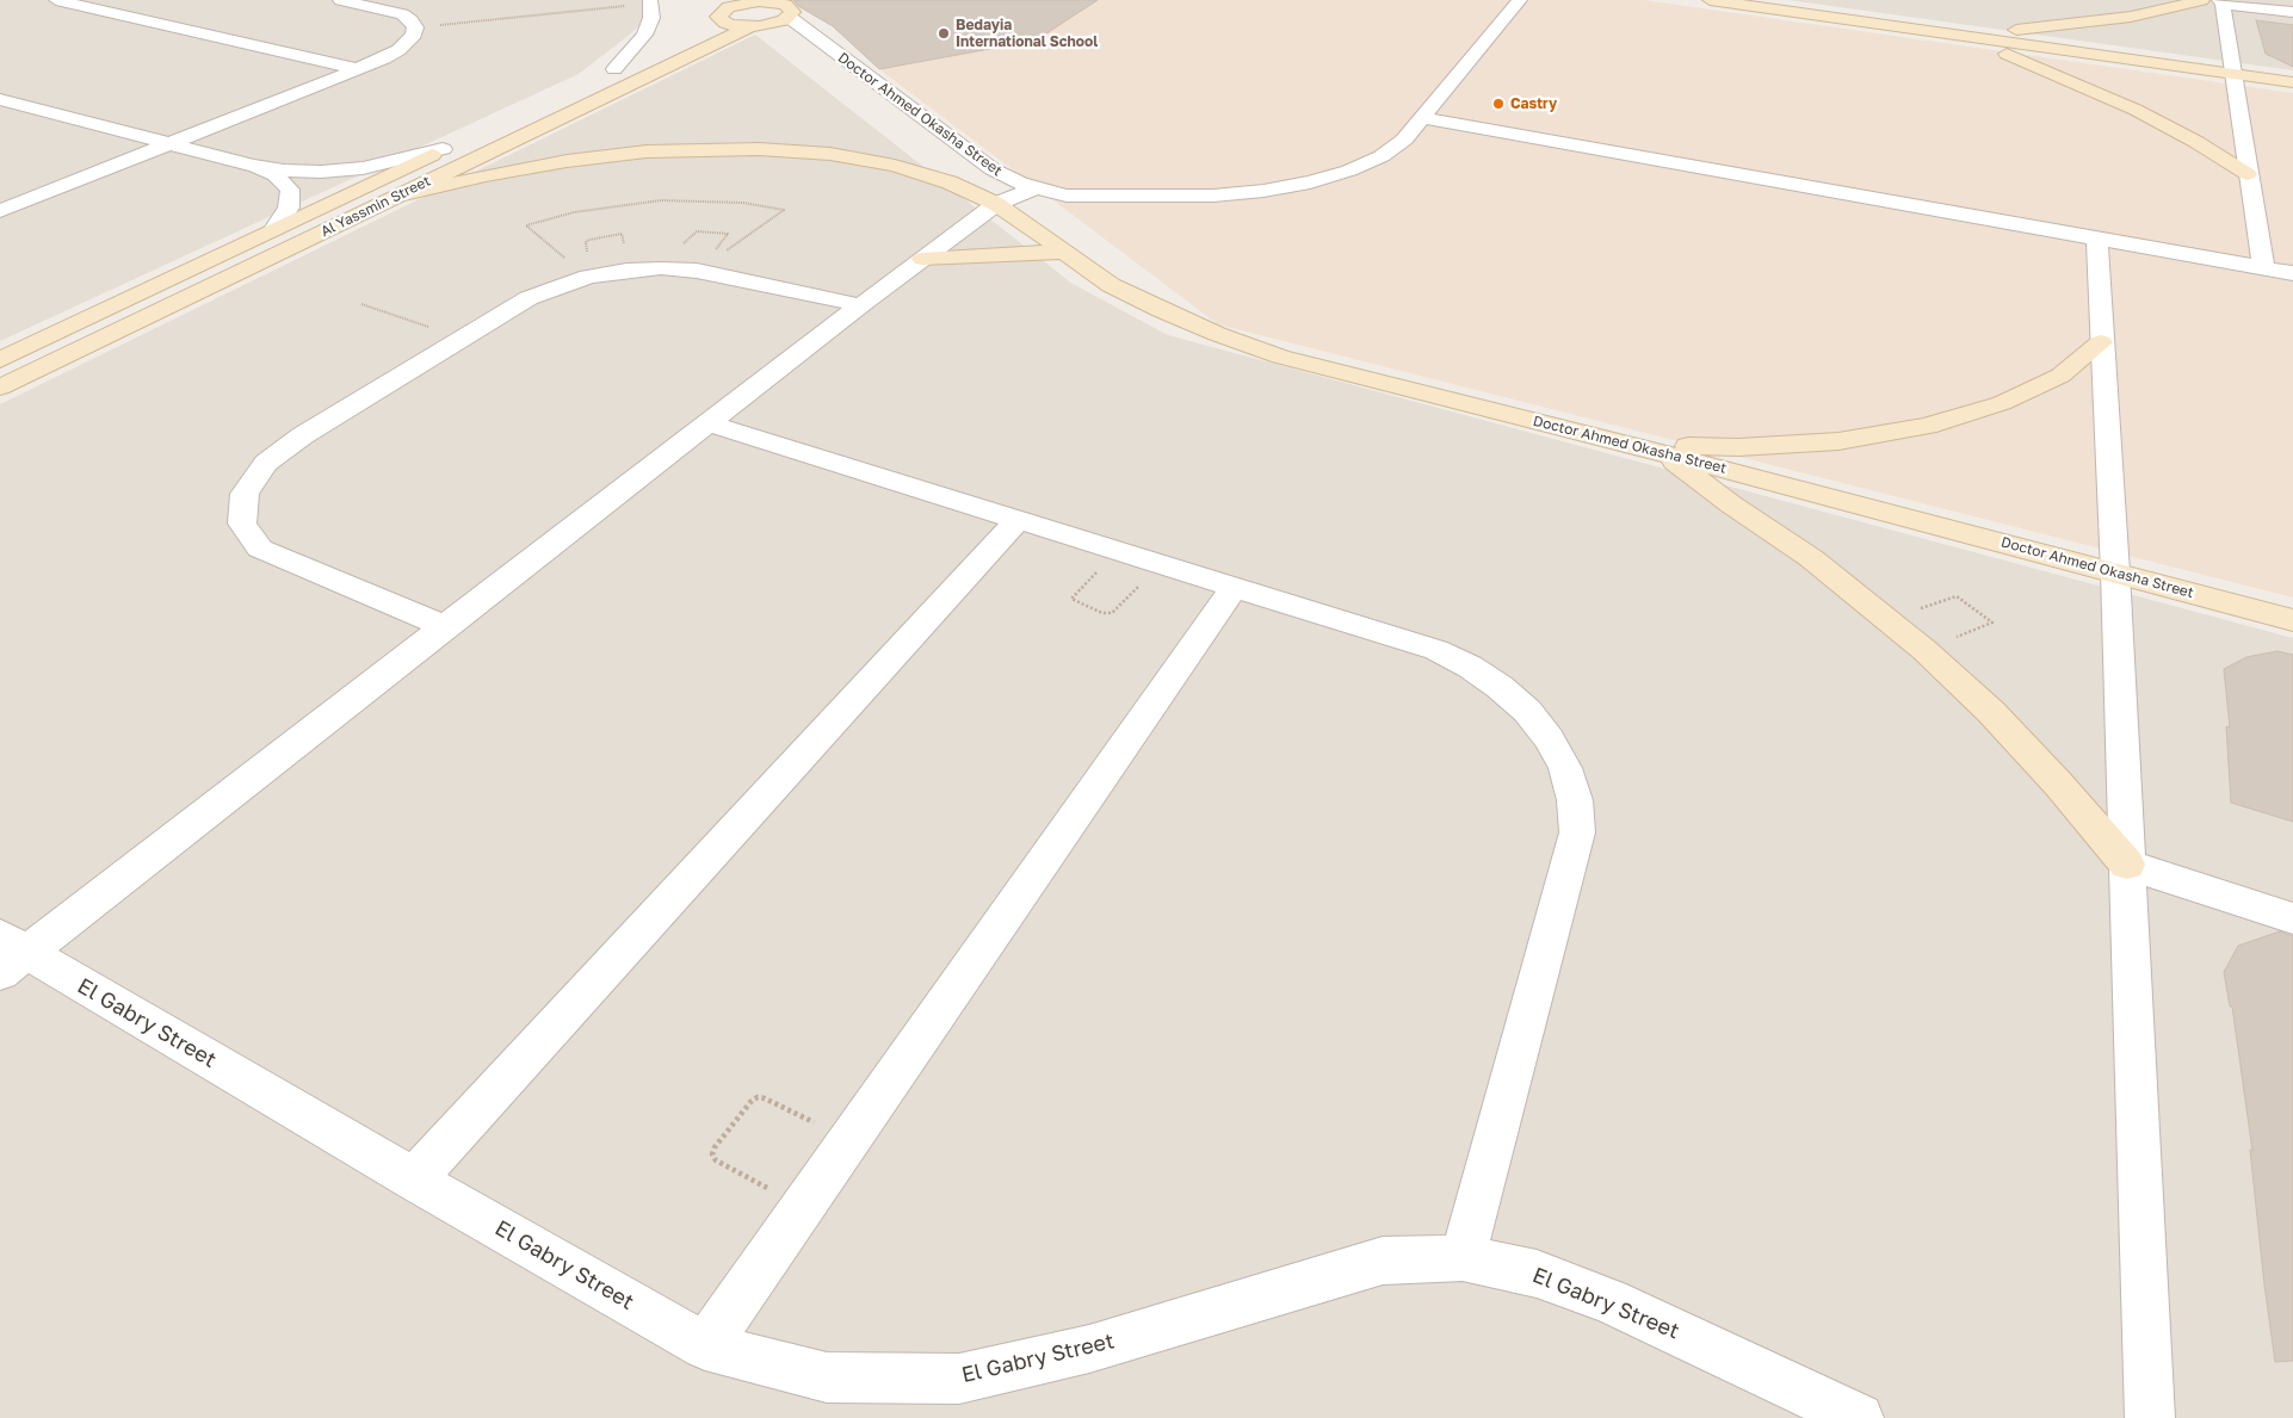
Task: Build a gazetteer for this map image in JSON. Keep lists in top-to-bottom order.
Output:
{
  "streets": {
    "street": ["Doctor Ahmed Okasha Street", "Al Yassmin Street", "El Gabry Street"]
  },
  "crossings": [
    ["Doctor Ahmed Okasha Street", "Al Yassmin Street"]
  ],
  "places": ["Bedayia International School", "Castry"]
}
